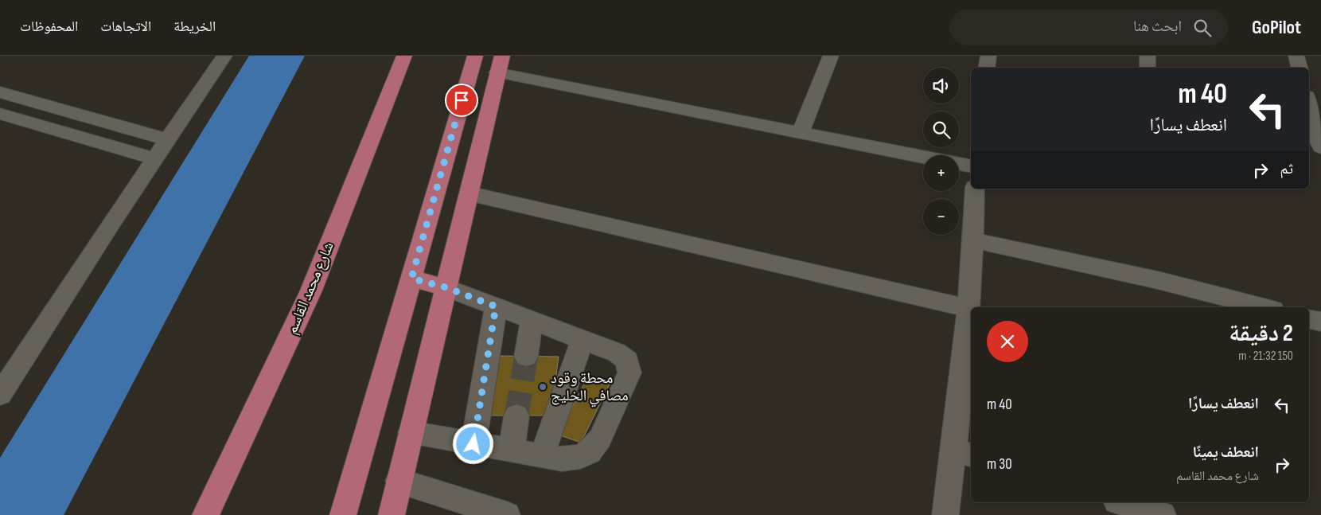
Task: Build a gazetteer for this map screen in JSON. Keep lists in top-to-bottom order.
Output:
{
  "streets": {
    "main road": ["شارع محمد القاسم"]
  },
  "places": ["محطة وقود مصافي الخليج"],
  "page": {
    "header": "GoPilot",
    "search": "ابحث هنا",
    "nav": ["الخريطة", "الاتجاهات", "المحفوظات"],
    "map_buttons": ["+", "−"],
    "turn": ["40 m", "انعطف يسارًا"],
    "then": "ثم",
    "heading": ["2 دقيقة", "150 m · 21:32"],
    "list": [
      {
        "name": "انعطف يسارًا",
        "value": "40 m"
      },
      {
        "name": "انعطف يمينًا",
        "note": "شارع محمد القاسم",
        "value": "30 m"
      }
    ]
  }
}
